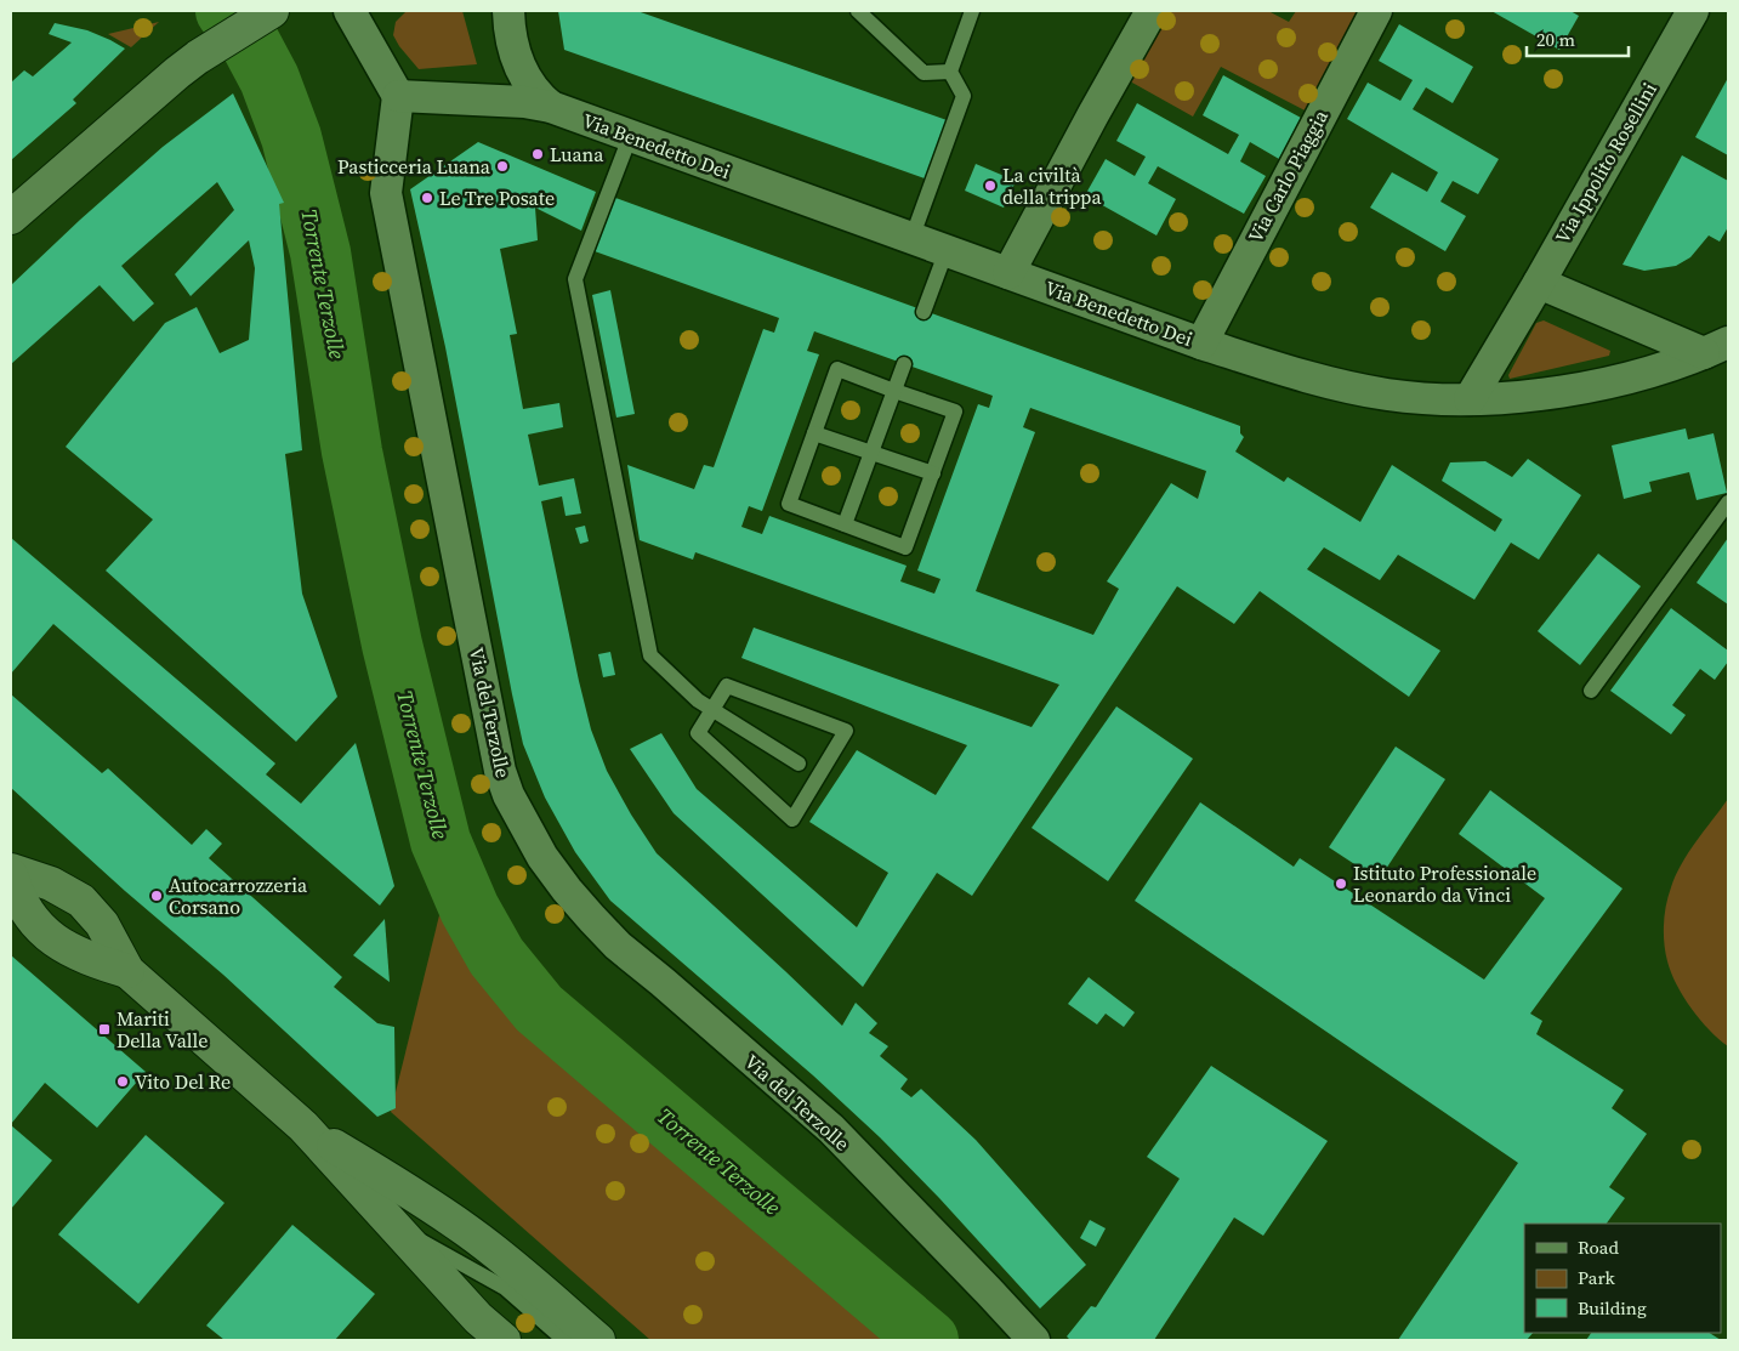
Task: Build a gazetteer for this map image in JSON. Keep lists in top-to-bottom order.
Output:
{
  "streets": {
    "street": [
      "Via Benedetto Dei",
      "Via Ippolito Rosellini",
      "Via Carlo Piaggia",
      "Via del Terzolle"
    ]
  },
  "crossings": [
    ["Via Benedetto Dei", "Via Ippolito Rosellini"],
    ["Via Benedetto Dei", "Via Carlo Piaggia"]
  ],
  "water": ["Torrente Terzolle"],
  "places": {
    "other": [
      "Luana",
      "Pasticceria Luana",
      "La civiltà della trippa",
      "Le Tre Posate",
      "Istituto Professionale Leonardo da Vinci",
      "Autocarrozzeria Corsano",
      "Vito Del Re"
    ],
    "transit": ["Mariti Della Valle"]
  },
  "legend": ["Road", "Park", "Building"],
  "scale_bar": "20 m"
}
